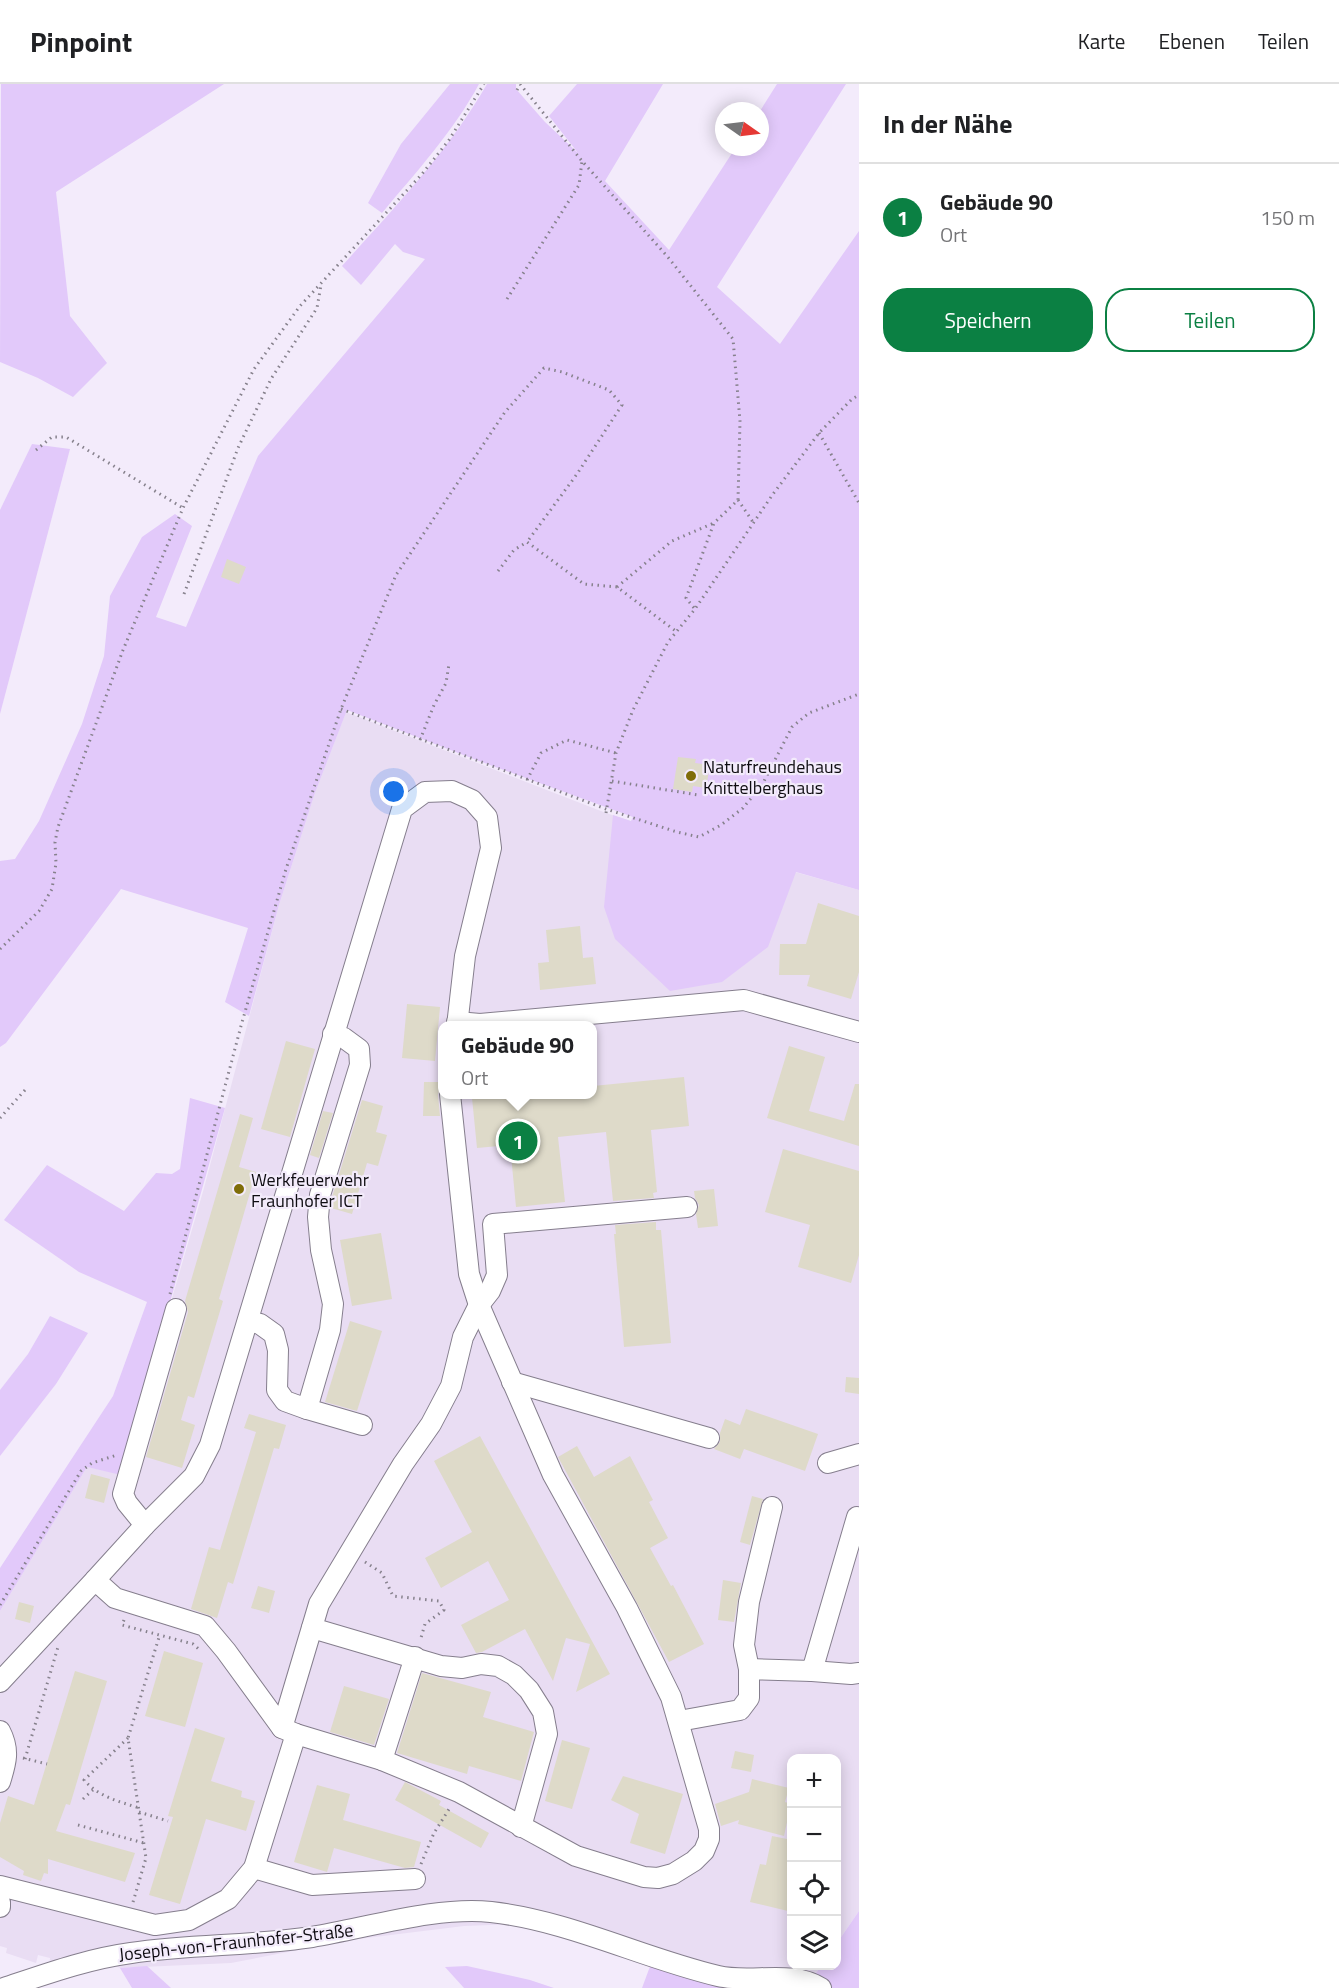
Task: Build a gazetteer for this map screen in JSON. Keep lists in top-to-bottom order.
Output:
{
  "streets": {
    "street": ["Joseph-von-Fraunhofer-Straße"]
  },
  "places": ["Naturfreundehaus Knittelberghaus", "Werkfeuerwehr Fraunhofer ICT"],
  "north": "right",
  "page": {
    "header": "Pinpoint",
    "nav": ["Karte", "Ebenen", "Teilen"],
    "heading": "In der Nähe",
    "list": [
      {
        "mark": "1",
        "name": "Gebäude 90",
        "note": "Ort",
        "value": "150 m"
      }
    ],
    "buttons": ["Speichern", "Teilen"],
    "popup": ["Gebäude 90", "Ort"],
    "pins": "1",
    "map_buttons": ["+", "−"]
  }
}
